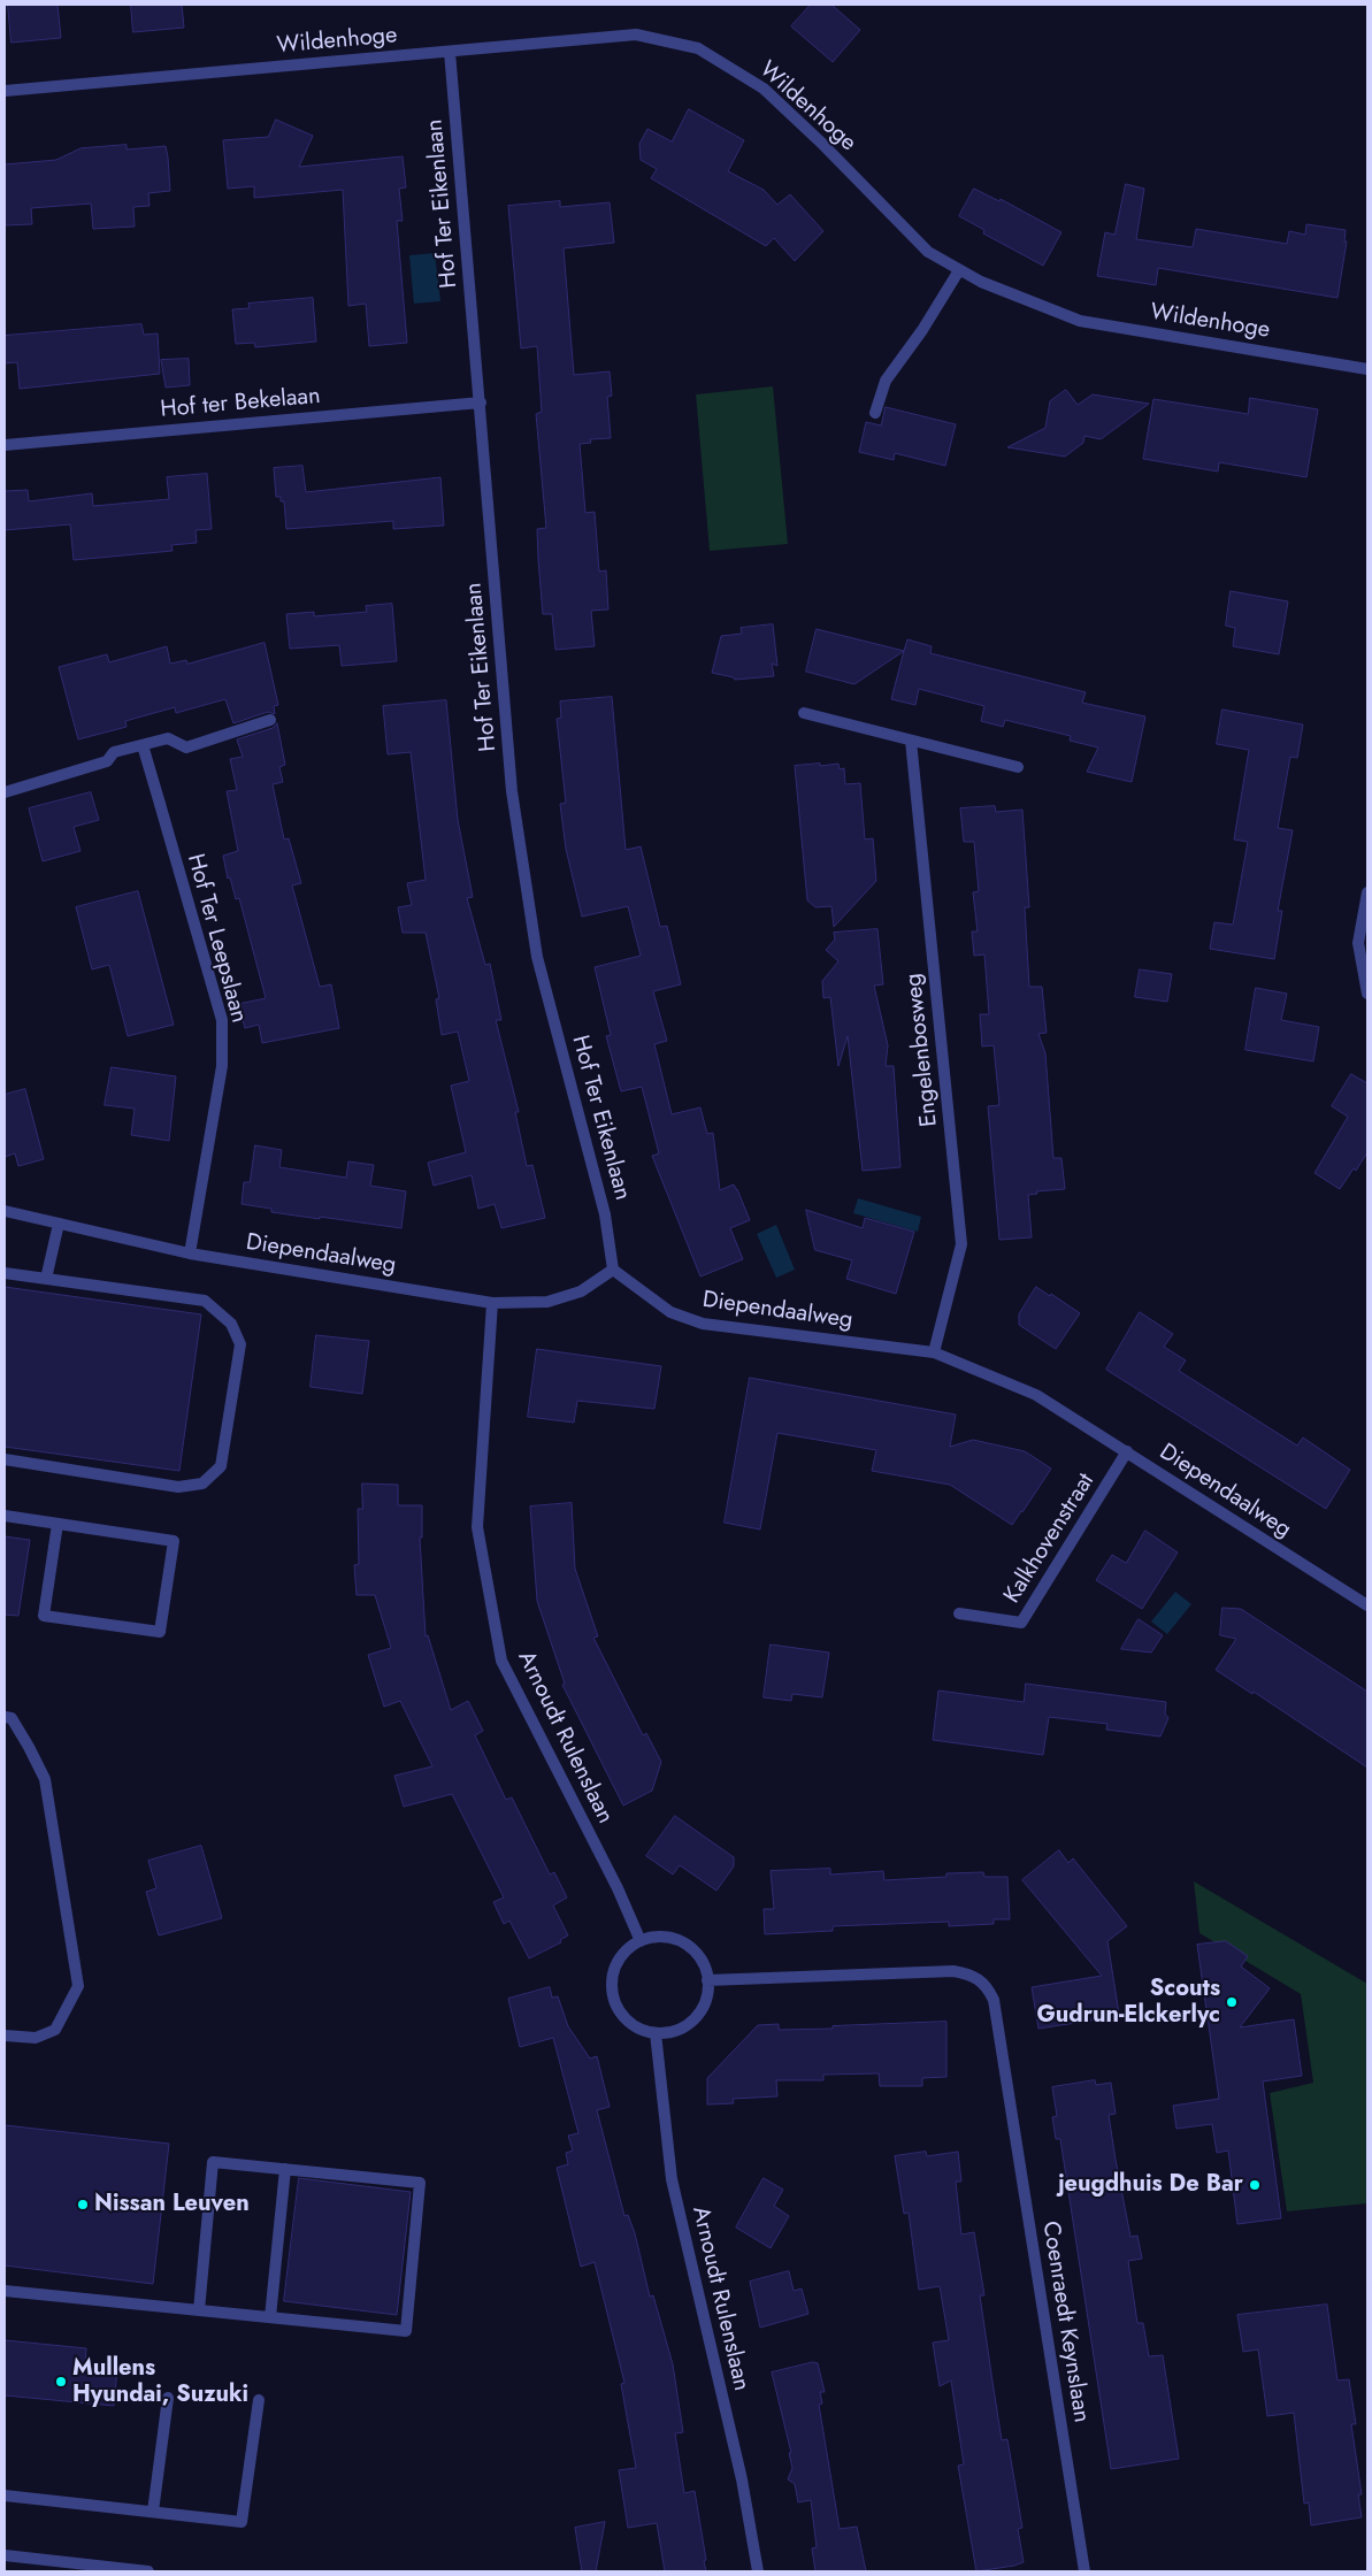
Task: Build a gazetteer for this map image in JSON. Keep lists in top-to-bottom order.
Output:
{
  "streets": {
    "street": [
      "Wildenhoge",
      "Hof Ter Eikenlaan",
      "Hof ter Bekelaan",
      "Hof Ter Leepslaan",
      "Engelenbosweg",
      "Diependaalweg",
      "Kalkhovenstraat",
      "Arnoudt Rulenslaan",
      "Coenraedt Keynslaan"
    ]
  },
  "crossings": [
    ["Wildenhoge", "Hof Ter Eikenlaan"],
    ["Hof Ter Eikenlaan", "Hof ter Bekelaan"],
    ["Hof Ter Eikenlaan", "Diependaalweg"],
    ["Hof Ter Leepslaan", "Diependaalweg"],
    ["Engelenbosweg", "Diependaalweg"],
    ["Diependaalweg", "Kalkhovenstraat"],
    ["Diependaalweg", "Arnoudt Rulenslaan"],
    ["Arnoudt Rulenslaan", "Coenraedt Keynslaan"]
  ],
  "places": [
    "Scouts Gudrun-Elckerlyc",
    "jeugdhuis De Bar",
    "Nissan Leuven",
    "Mullens Hyundai, Suzuki"
  ]
}
